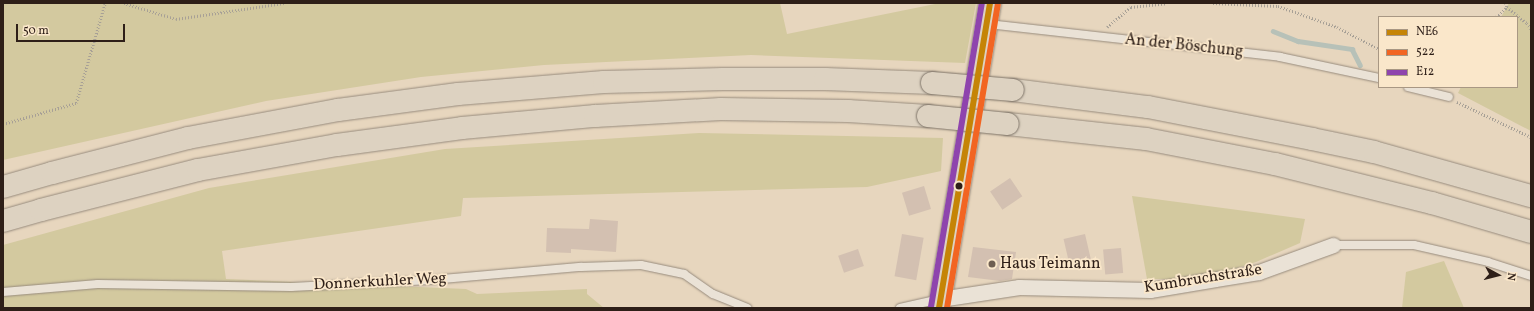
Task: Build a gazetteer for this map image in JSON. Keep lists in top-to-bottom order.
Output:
{
  "streets": {
    "street": ["Kumbruchstraße"],
    "lane": ["An der Böschung", "Donnerkuhler Weg"]
  },
  "places": ["Haus Teimann"],
  "lines": ["transit line NE6", "transit line E12", "transit line 522"],
  "legend": ["NE6", "522", "E12"],
  "scale_bar": "50 m",
  "north": "right"
}
